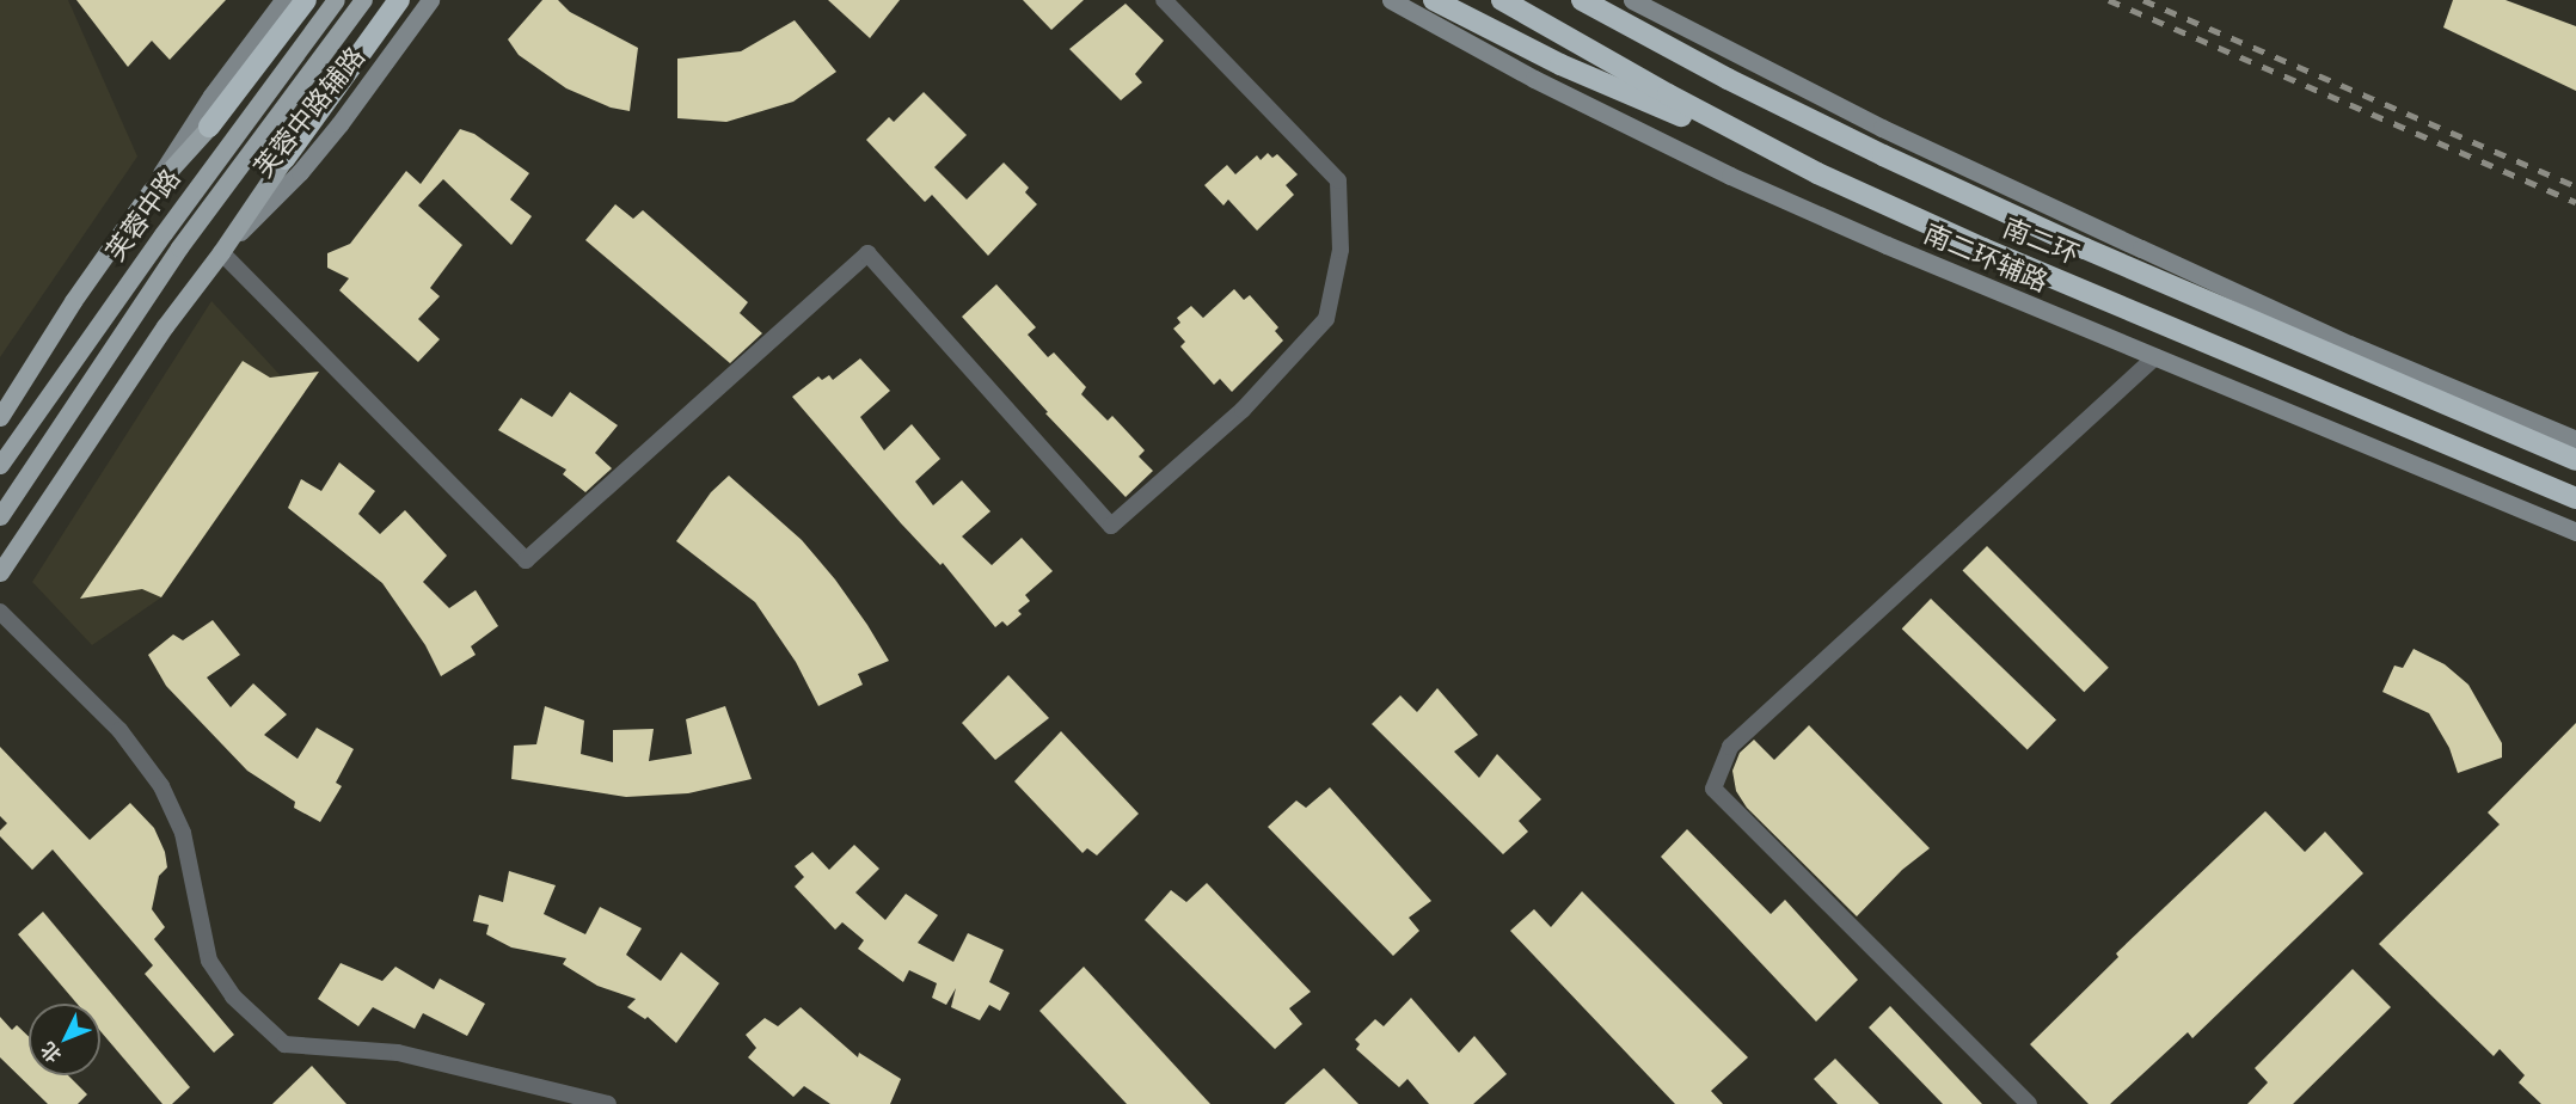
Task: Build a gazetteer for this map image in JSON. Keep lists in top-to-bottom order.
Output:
{
  "streets": {
    "highway": ["南二环"],
    "main road": ["芙蓉中路"],
    "street": ["芙蓉中路辅路", "南二环辅路"]
  },
  "north": "bottom left"
}
